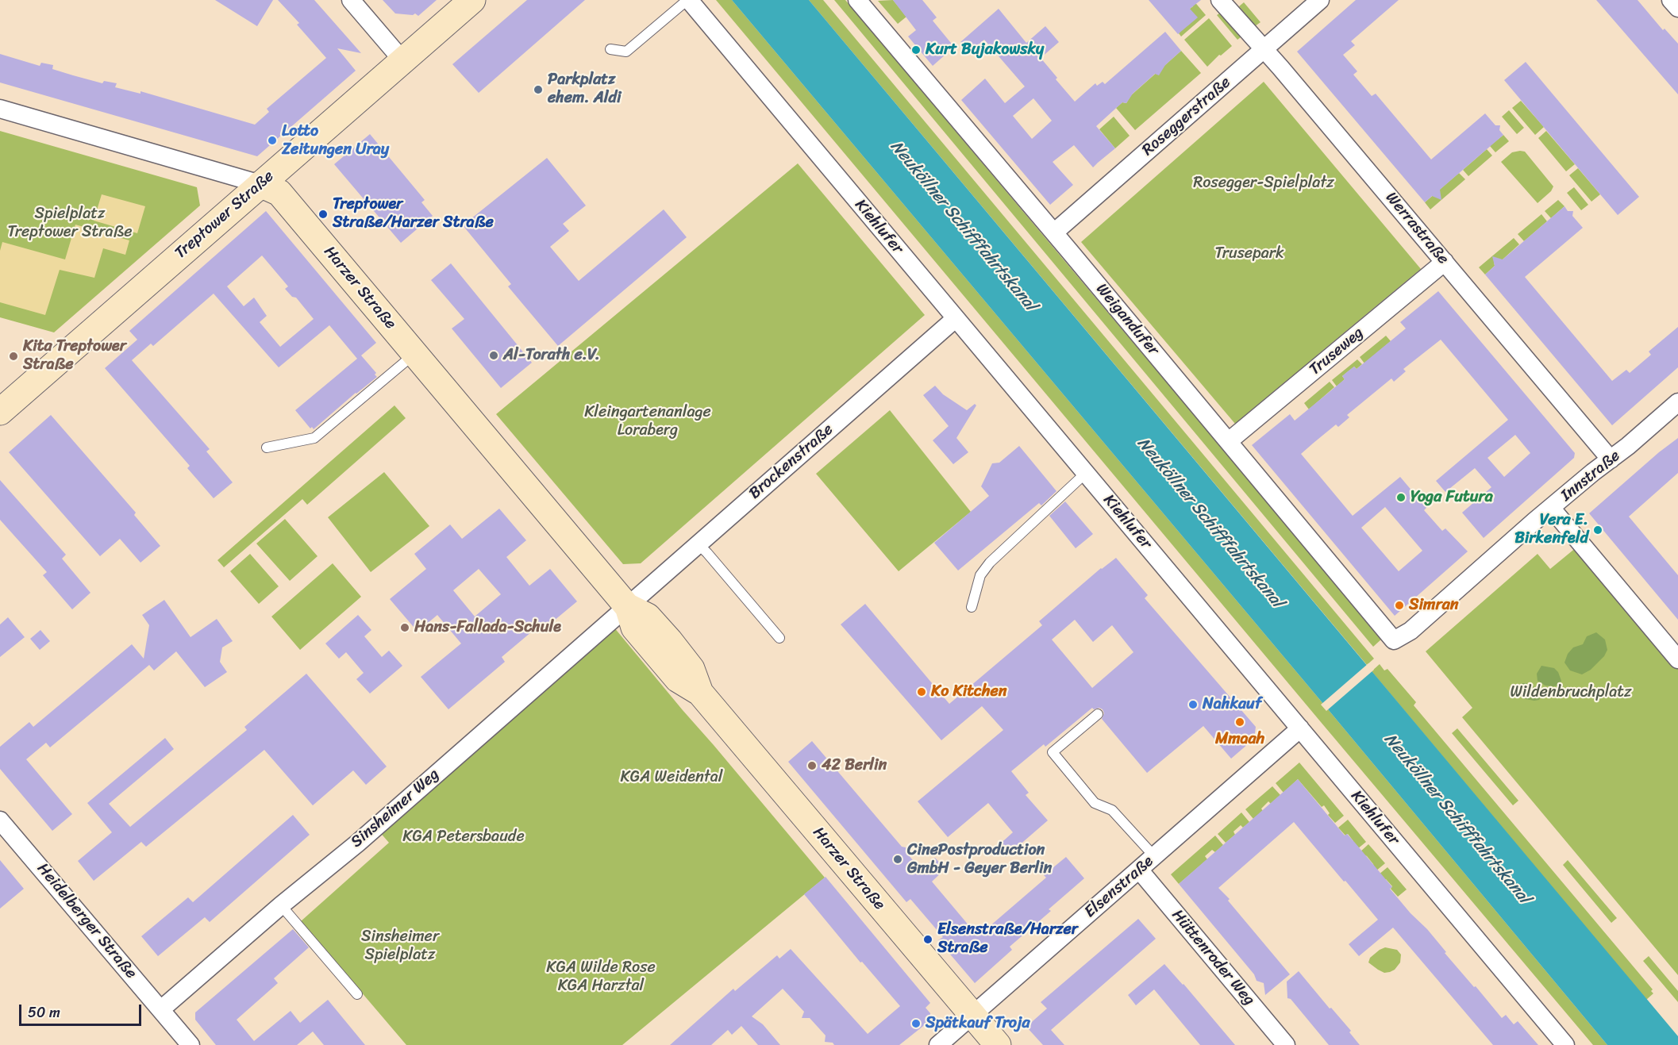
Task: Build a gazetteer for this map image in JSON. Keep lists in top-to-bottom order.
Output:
{
  "streets": {
    "street": [
      "Roseggerstraße",
      "Treptower Straße",
      "Kiehlufer",
      "Werrastraße",
      "Harzer Straße",
      "Weigandufer",
      "Truseweg",
      "Brockenstraße",
      "Innstraße",
      "Sinsheimer Weg",
      "Elsenstraße",
      "Heidelberger Straße",
      "Hüttenroder Weg"
    ]
  },
  "crossings": [
    ["Roseggerstraße", "Werrastraße"],
    ["Roseggerstraße", "Weigandufer"],
    ["Treptower Straße", "Harzer Straße"],
    ["Kiehlufer", "Brockenstraße"],
    ["Kiehlufer", "Elsenstraße"],
    ["Werrastraße", "Truseweg"],
    ["Werrastraße", "Innstraße"],
    ["Harzer Straße", "Brockenstraße"],
    ["Harzer Straße", "Sinsheimer Weg"],
    ["Harzer Straße", "Elsenstraße"],
    ["Weigandufer", "Truseweg"],
    ["Weigandufer", "Innstraße"],
    ["Brockenstraße", "Sinsheimer Weg"],
    ["Sinsheimer Weg", "Heidelberger Straße"],
    ["Elsenstraße", "Hüttenroder Weg"]
  ],
  "water": ["Neuköllner Schifffahrtskanal"],
  "parks": [
    "Rosegger-Spielplatz",
    "Spielplatz Treptower Straße",
    "Trusepark",
    "Kleingartenanlage Loraberg",
    "Wildenbruchplatz",
    "KGA Weidental",
    "KGA Petersbaude",
    "Sinsheimer Spielplatz",
    "KGA Wilde Rose KGA Harztal"
  ],
  "places": [
    "Kurt Bujakowsky",
    "Parkplatz ehem. Aldi",
    "Lotto Zeitungen Uray",
    "Treptower Straße/Harzer Straße",
    "Al-Torath e.V.",
    "Kita Treptower Straße",
    "Yoga Futura",
    "Vera E. Birkenfeld",
    "Simran",
    "Hans-Fallada-Schule",
    "Ko Kitchen",
    "Nahkauf",
    "Mmaah",
    "42 Berlin",
    "CinePostproduction GmbH - Geyer Berlin",
    "Elsenstraße/Harzer Straße",
    "Spätkauf Troja"
  ],
  "scale_bar": "50 m"
}
